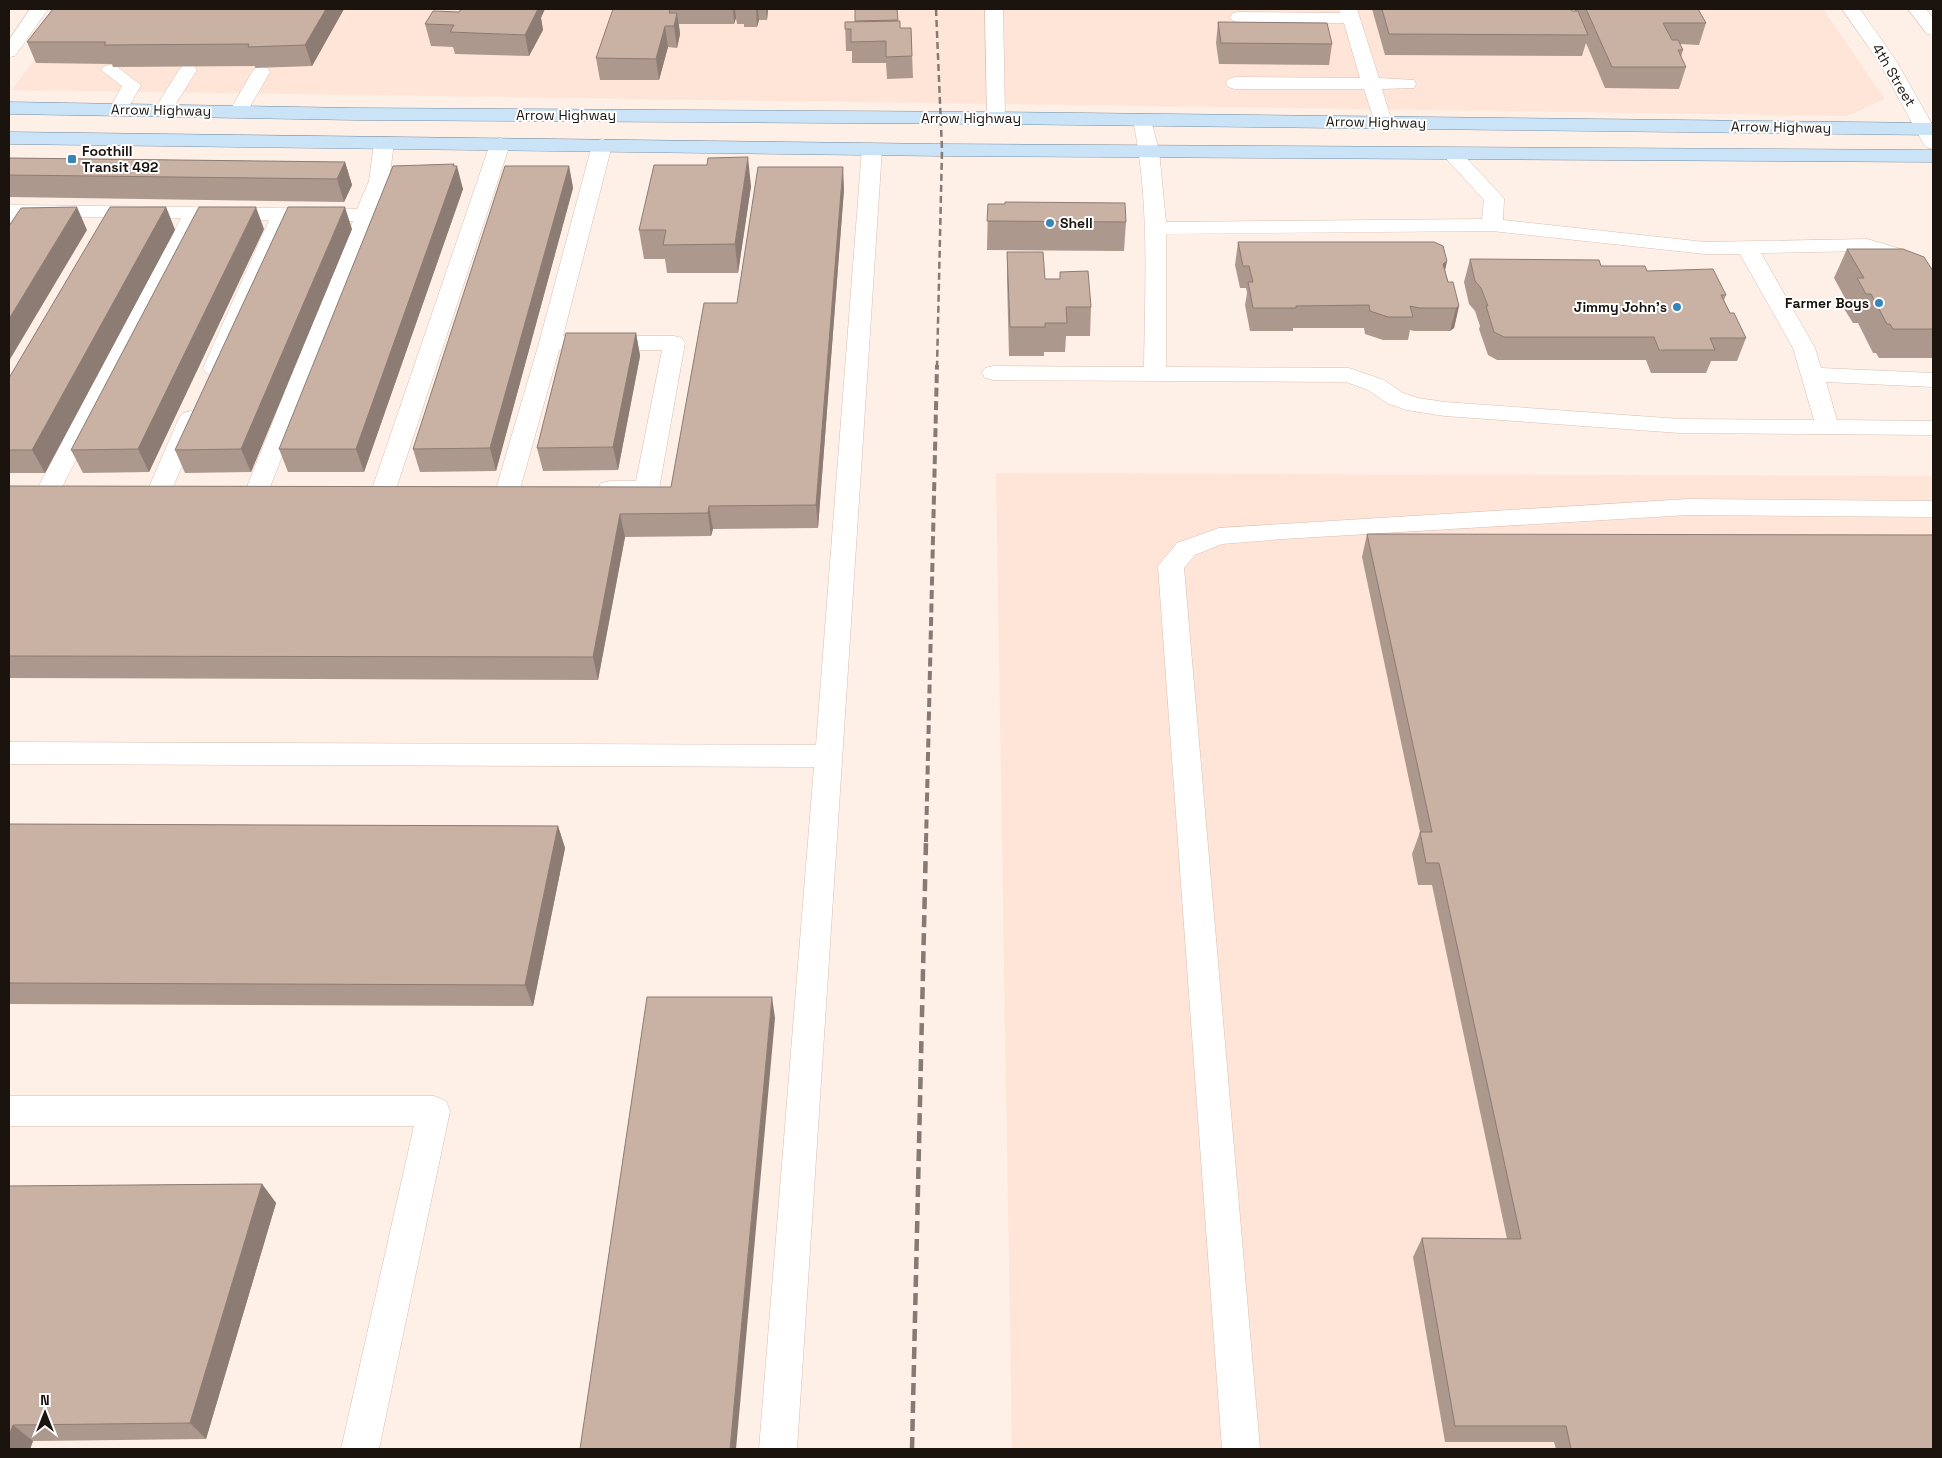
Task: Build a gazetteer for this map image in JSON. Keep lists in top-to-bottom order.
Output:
{
  "streets": {
    "main road": ["Arrow Highway"],
    "street": ["4th Street"]
  },
  "crossings": [
    ["4th Street", "Arrow Highway"]
  ],
  "places": {
    "transit": ["Foothill Transit 492"],
    "other": ["Shell", "Farmer Boys", "Jimmy John's"]
  },
  "north": "top"
}
